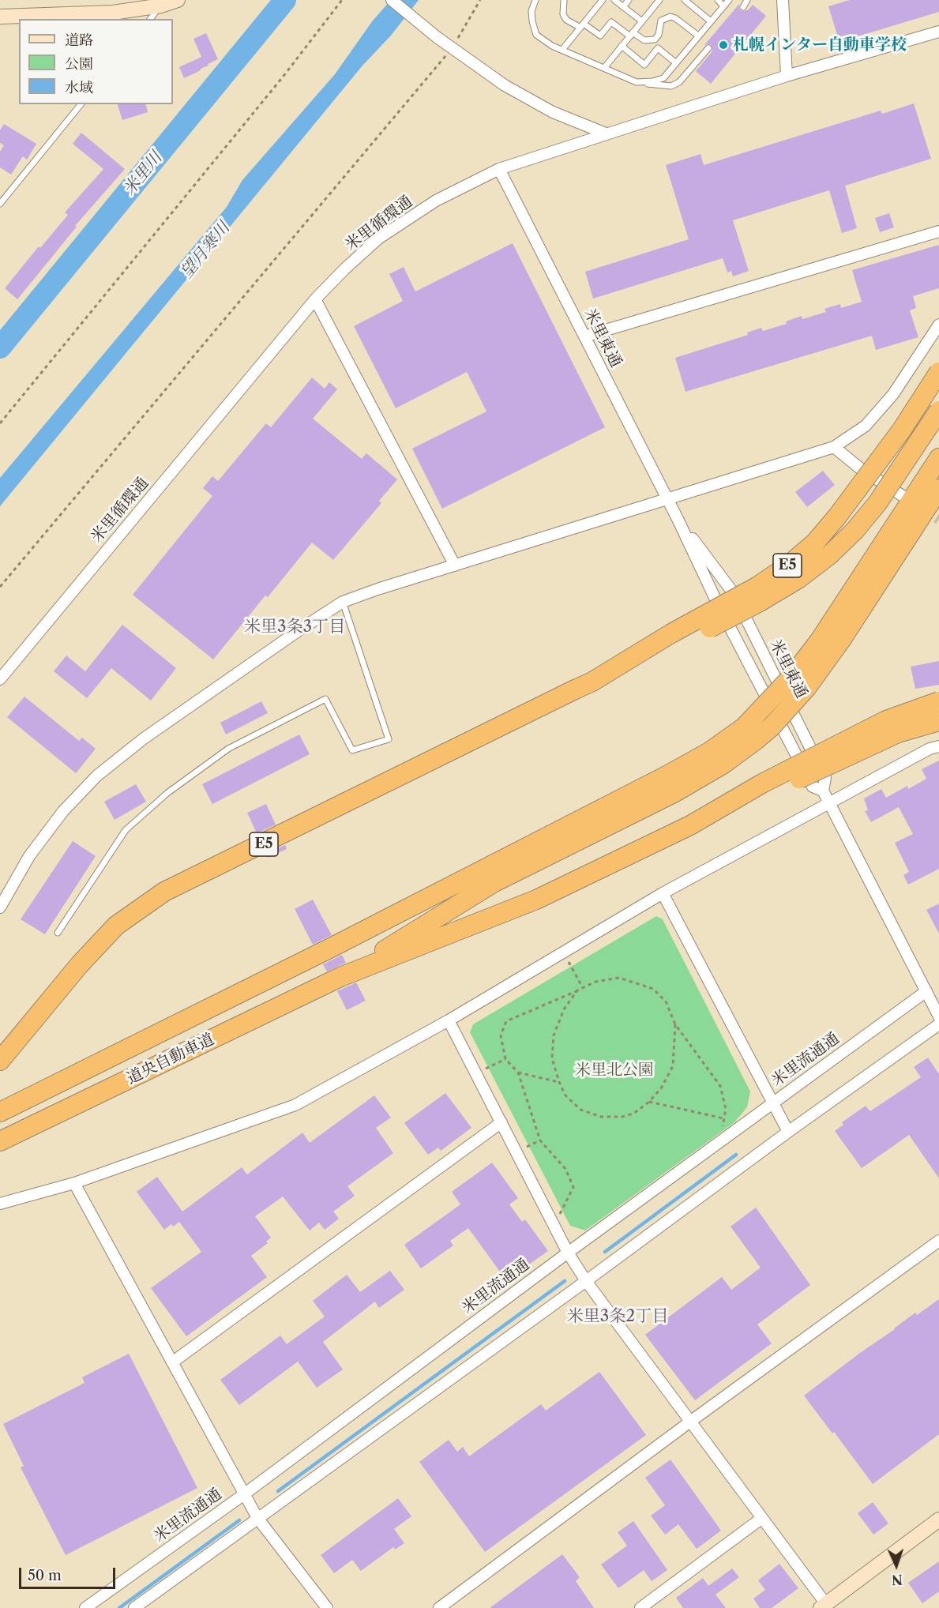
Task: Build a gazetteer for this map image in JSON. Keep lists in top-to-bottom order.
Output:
{
  "streets": {
    "highway": ["E5", "道央自動車道"],
    "street": ["米里循環通", "米里東通", "米里流通通"]
  },
  "crossings": [
    ["米里循環通", "米里東通"],
    ["米里東通", "米里流通通"]
  ],
  "districts": ["米里3条3丁目", "米里3条2丁目"],
  "water": ["米里川", "望月寒川"],
  "parks": ["米里北公園"],
  "places": ["札幌インター自動車学校"],
  "legend": ["道路", "公園", "水域"],
  "scale_bar": "50 m",
  "north": "bottom"
}
